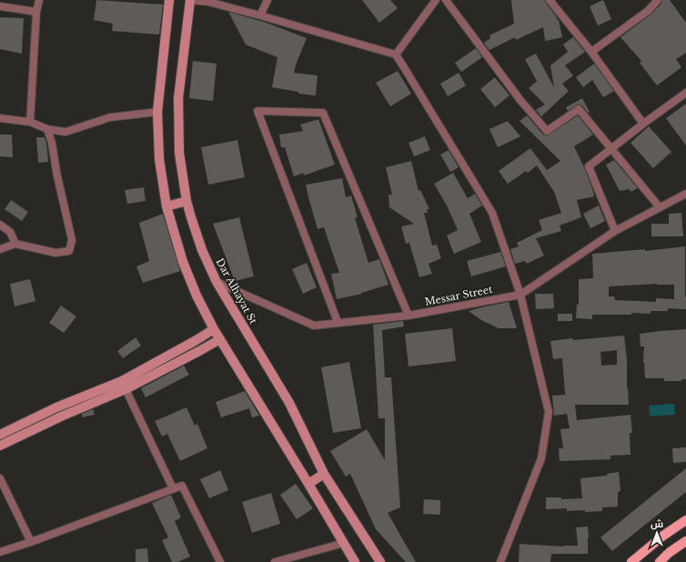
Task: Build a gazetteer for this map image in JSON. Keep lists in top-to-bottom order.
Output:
{
  "streets": {
    "main road": ["Dar Alhayat St"],
    "street": ["Messar Street"]
  },
  "crossings": [
    ["Dar Alhayat St", "Messar Street"]
  ],
  "north": "top"
}
